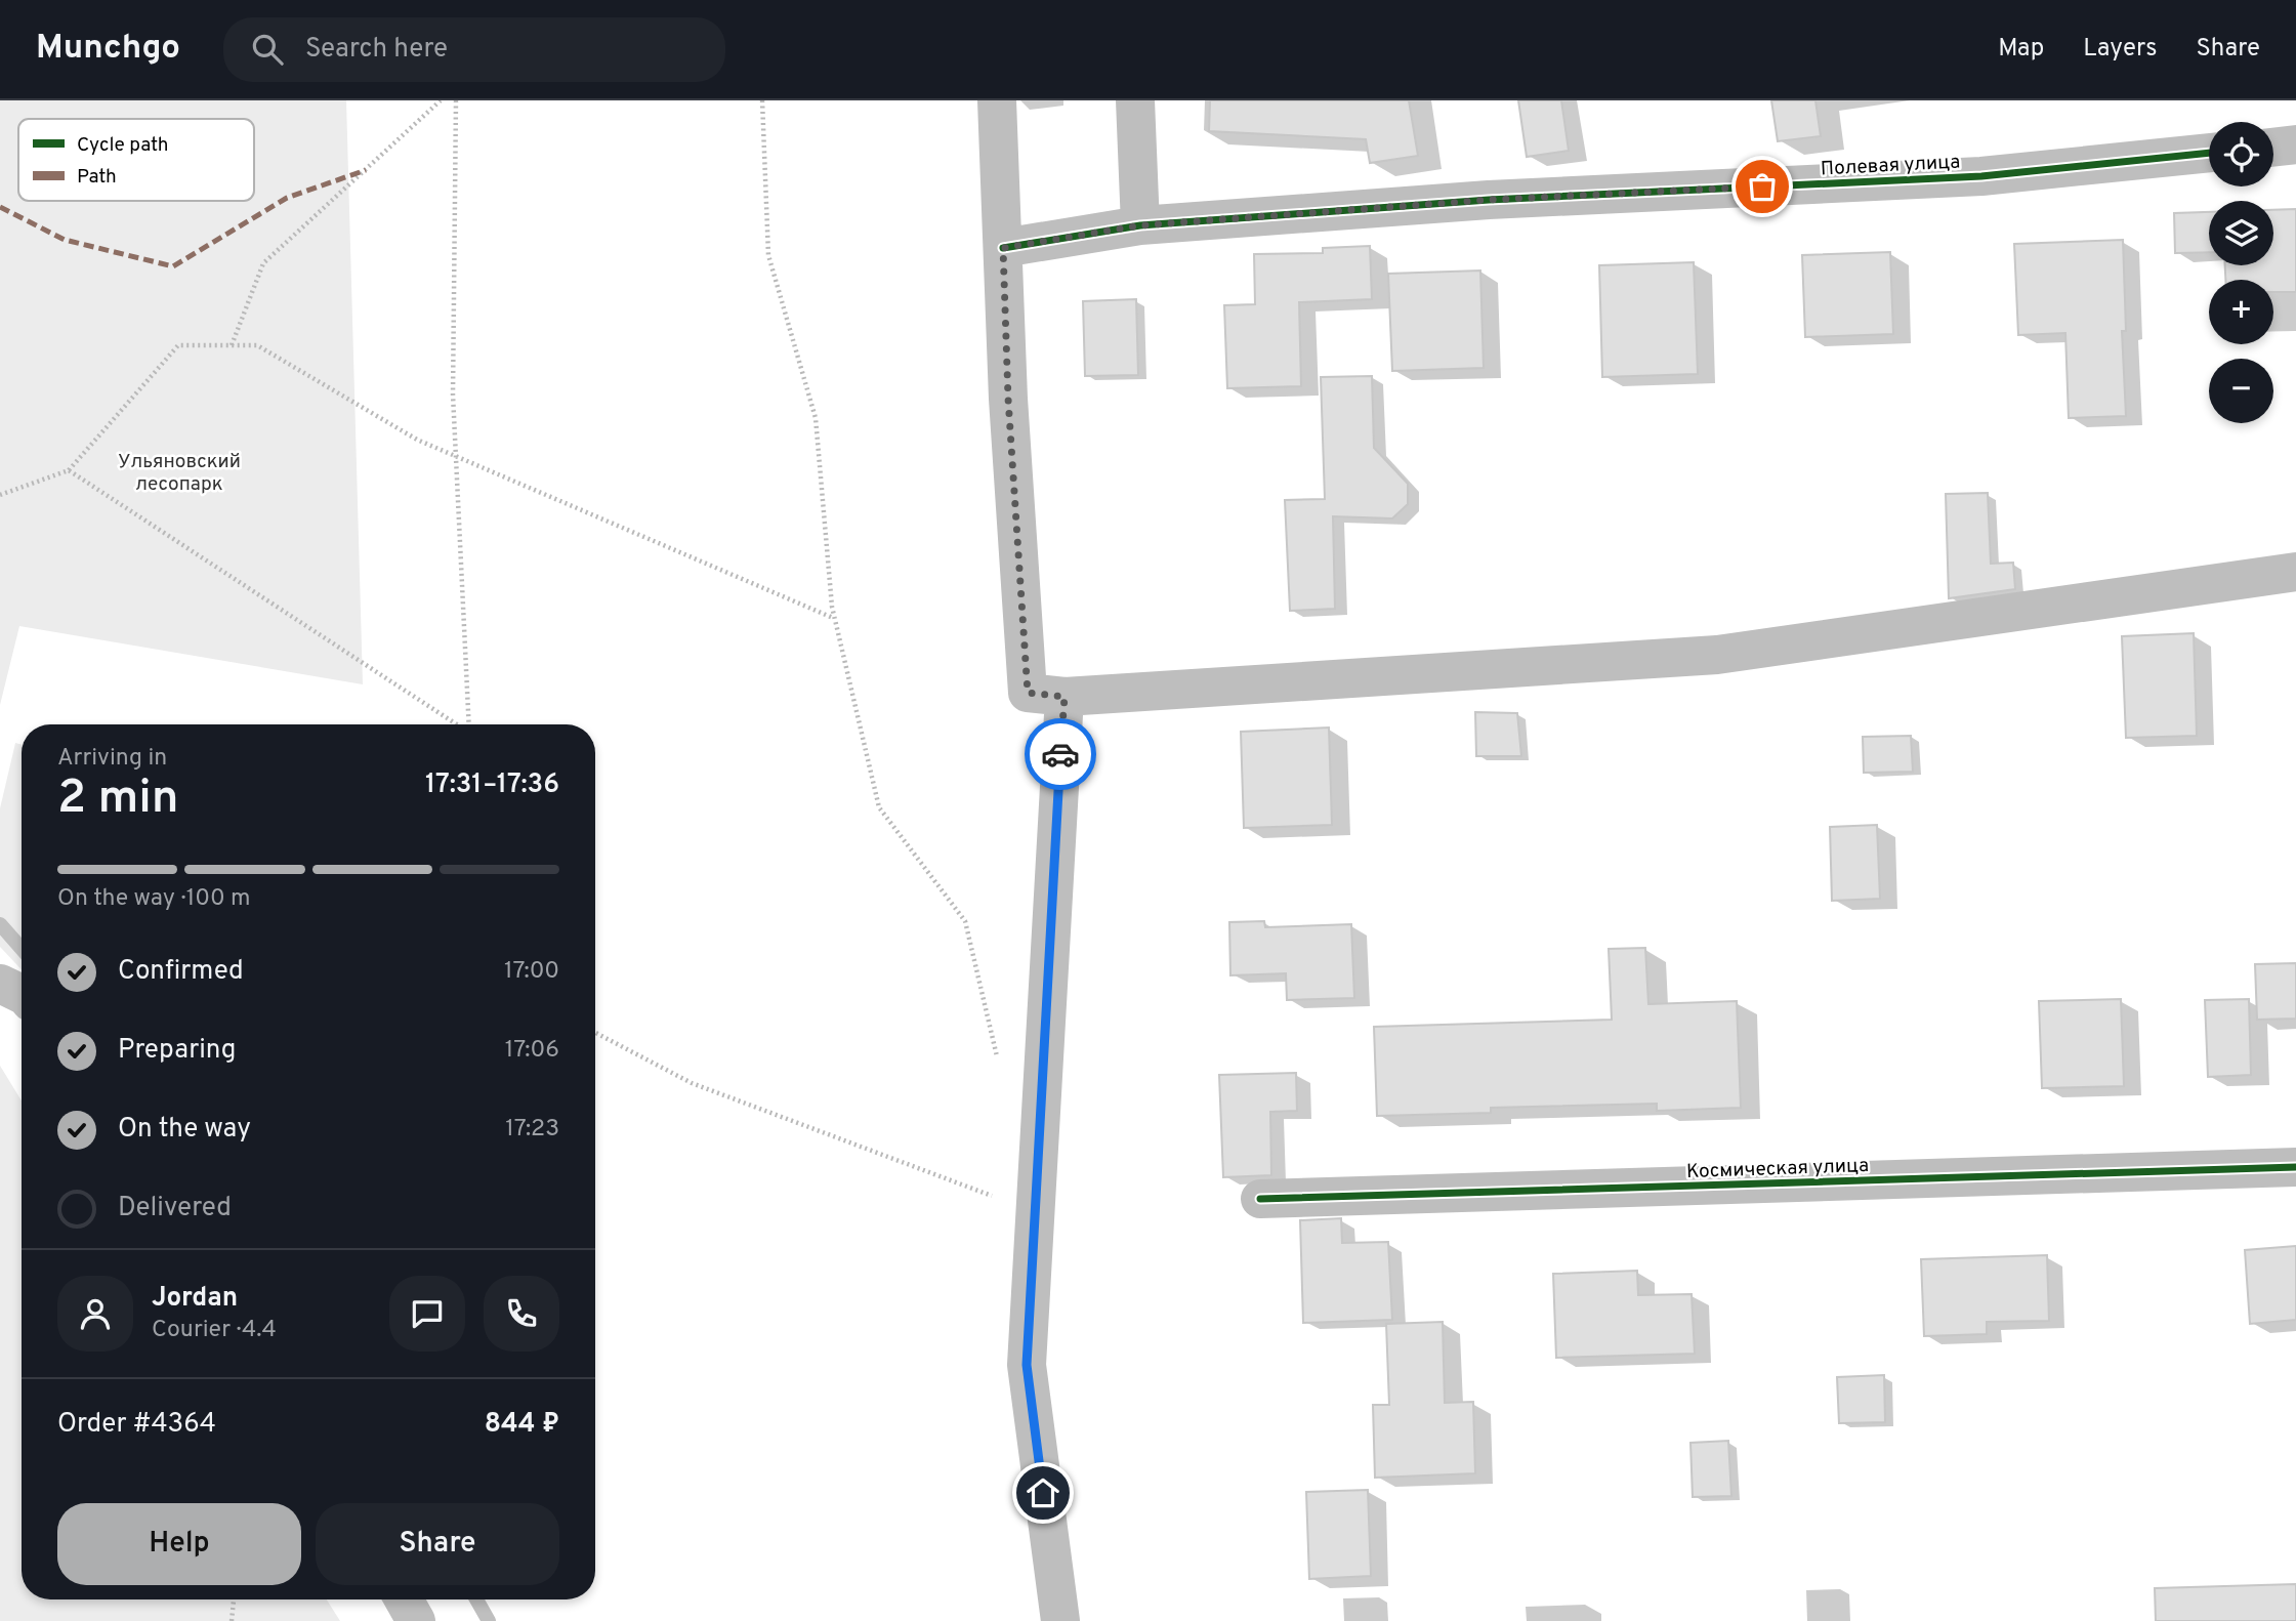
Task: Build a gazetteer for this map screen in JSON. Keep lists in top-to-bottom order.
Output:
{
  "streets": {
    "street": ["Полевая улица", "Космическая улица"]
  },
  "parks": ["Ульяновский лесопарк"],
  "legend": ["Cycle path", "Path"],
  "page": {
    "header": "Munchgo",
    "search": "Search here",
    "nav": ["Map", "Layers", "Share"],
    "map_buttons": ["+", "−"],
    "heading": ["2 min", "Arriving in", "17:31–17:36"],
    "panel": [
      "Jordan",
      "Courier · 4.4",
      "Order #4364",
      "844 ₽"
    ],
    "bar": "On the way · 100 m",
    "list": [
      ["Confirmed", "17:00"],
      ["Preparing", "17:06"],
      ["On the way", "17:23"],
      "Delivered"
    ],
    "buttons": ["Help", "Share"]
  }
}
